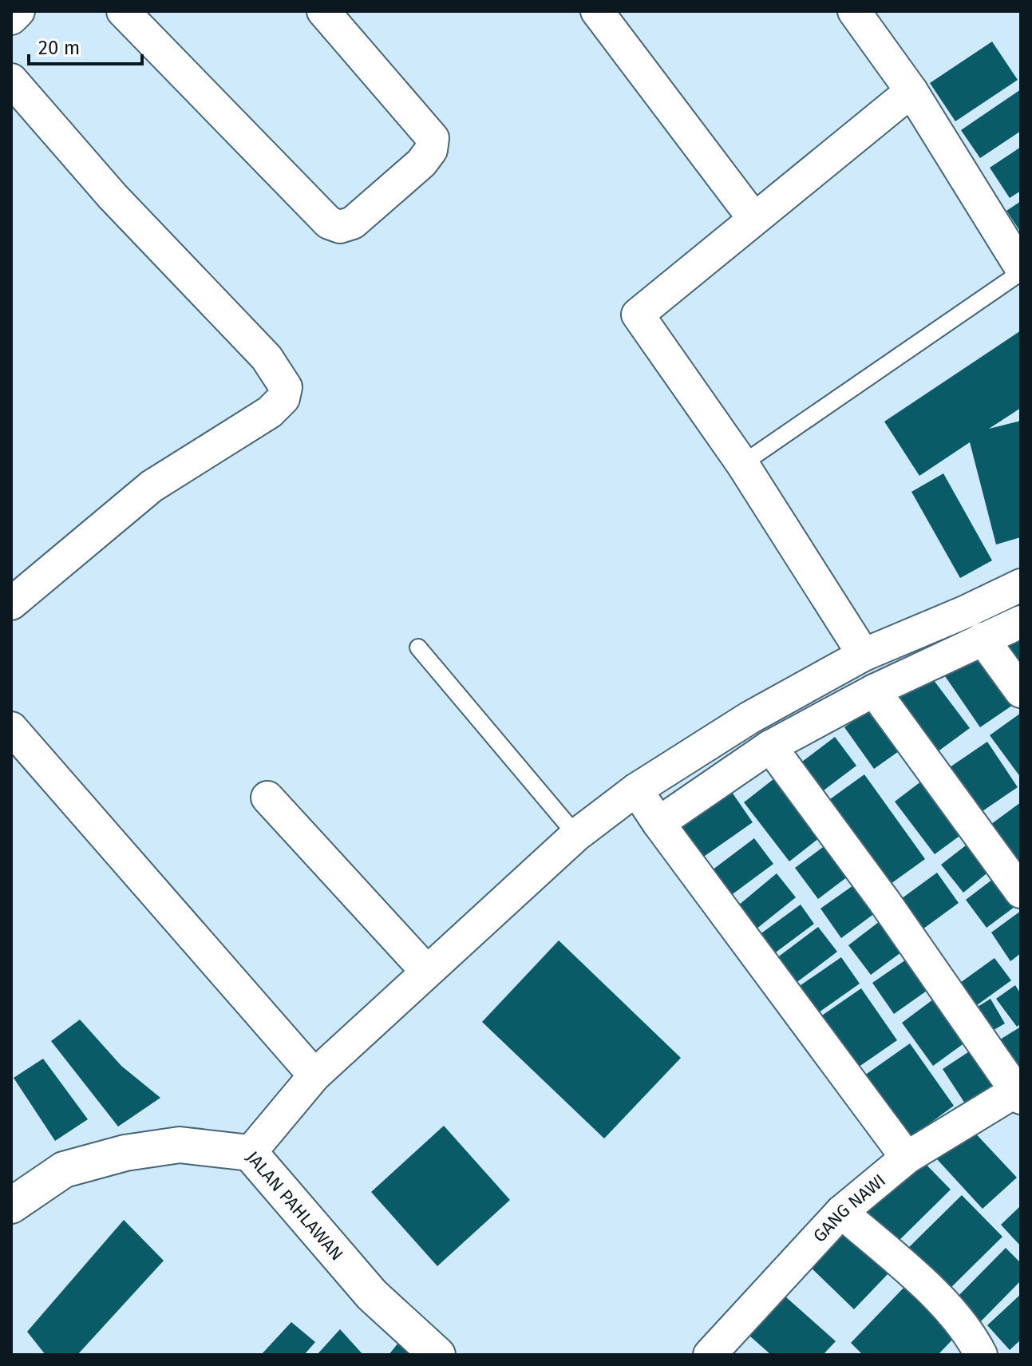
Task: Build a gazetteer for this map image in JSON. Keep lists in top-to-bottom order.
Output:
{
  "streets": {
    "street": ["JALAN PAHLAWAN", "GANG NAWI"]
  },
  "scale_bar": "20 m"
}
